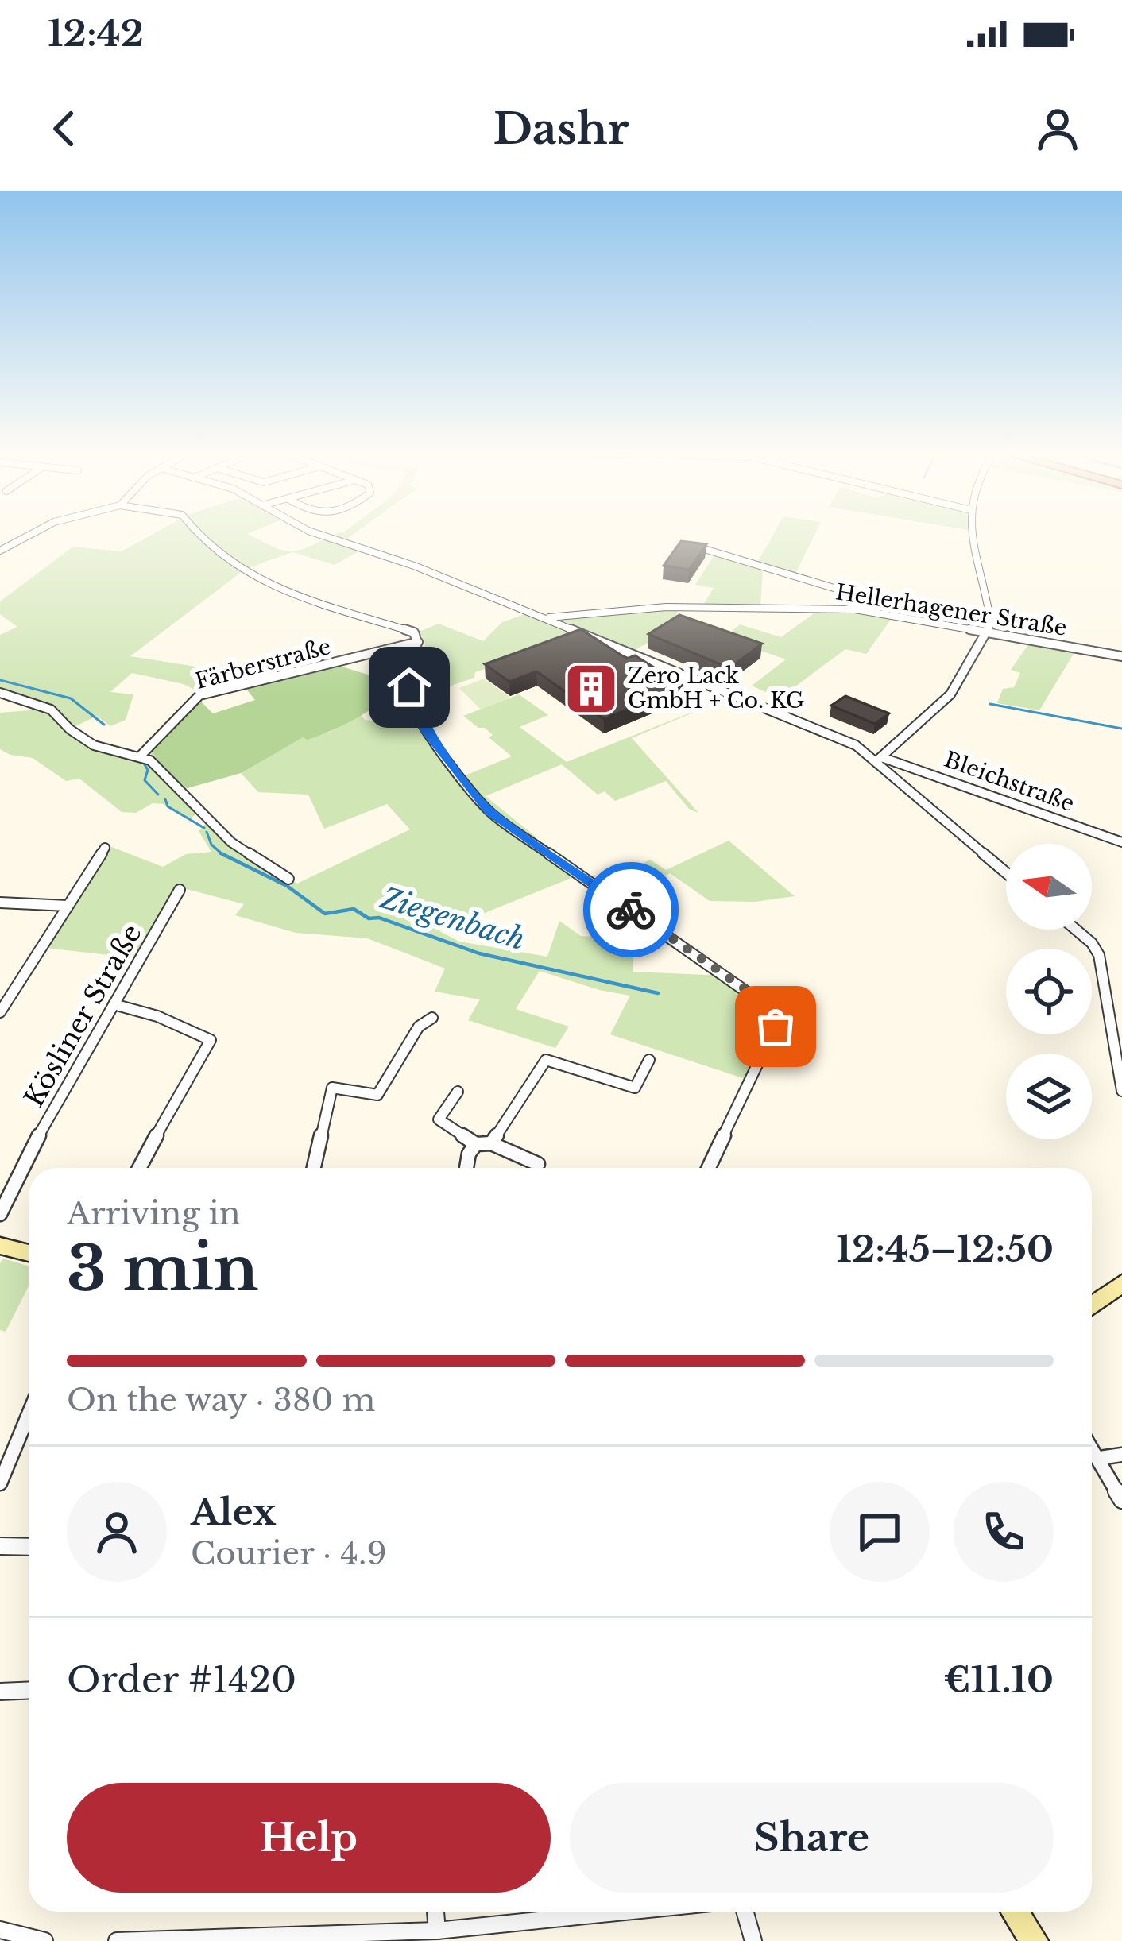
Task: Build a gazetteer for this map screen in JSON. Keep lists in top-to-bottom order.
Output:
{
  "streets": {
    "street": [
      "Hellerhagener Straße",
      "Färberstraße",
      "Bleichstraße",
      "Kösliner Straße"
    ]
  },
  "crossings": [
    ["Hellerhagener Straße", "Bleichstraße"]
  ],
  "water": ["Ziegenbach"],
  "places": {
    "building": ["Zero Lack GmbH + Co. KG"]
  },
  "north": "left",
  "page": {
    "status": "12:42",
    "header": "Dashr",
    "heading": ["3 min", "Arriving in", "12:45–12:50"],
    "panel": [
      "Alex",
      "Courier · 4.9",
      "Order #1420",
      "€11.10"
    ],
    "bar": "On the way · 380 m",
    "buttons": ["Help", "Share"]
  }
}
